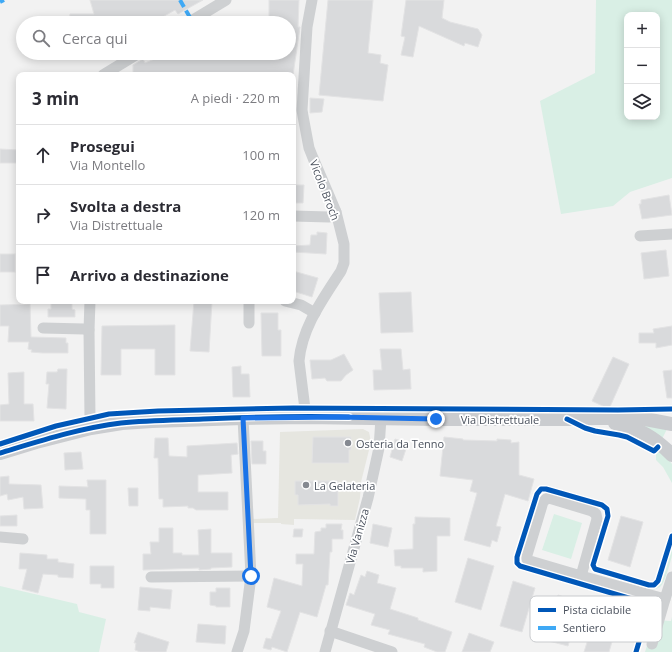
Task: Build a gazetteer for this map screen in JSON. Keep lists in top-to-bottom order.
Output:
{
  "streets": {
    "main road": ["Via Distrettuale"],
    "street": ["Vicolo Broch", "Via Vanizza"]
  },
  "crossings": [
    ["Vicolo Broch", "Via Distrettuale"],
    ["Via Distrettuale", "Via Vanizza"]
  ],
  "places": ["Osteria da Tenno", "La Gelateria"],
  "legend": ["Pista ciclabile", "Sentiero"],
  "page": {
    "map_buttons": ["+", "−"],
    "search": "Cerca qui",
    "heading": ["3 min", "A piedi · 220 m"],
    "list": [
      ["Prosegui", "Via Montello", "100 m"],
      ["Svolta a destra", "Via Distrettuale", "120 m"],
      "Arrivo a destinazione"
    ]
  }
}
